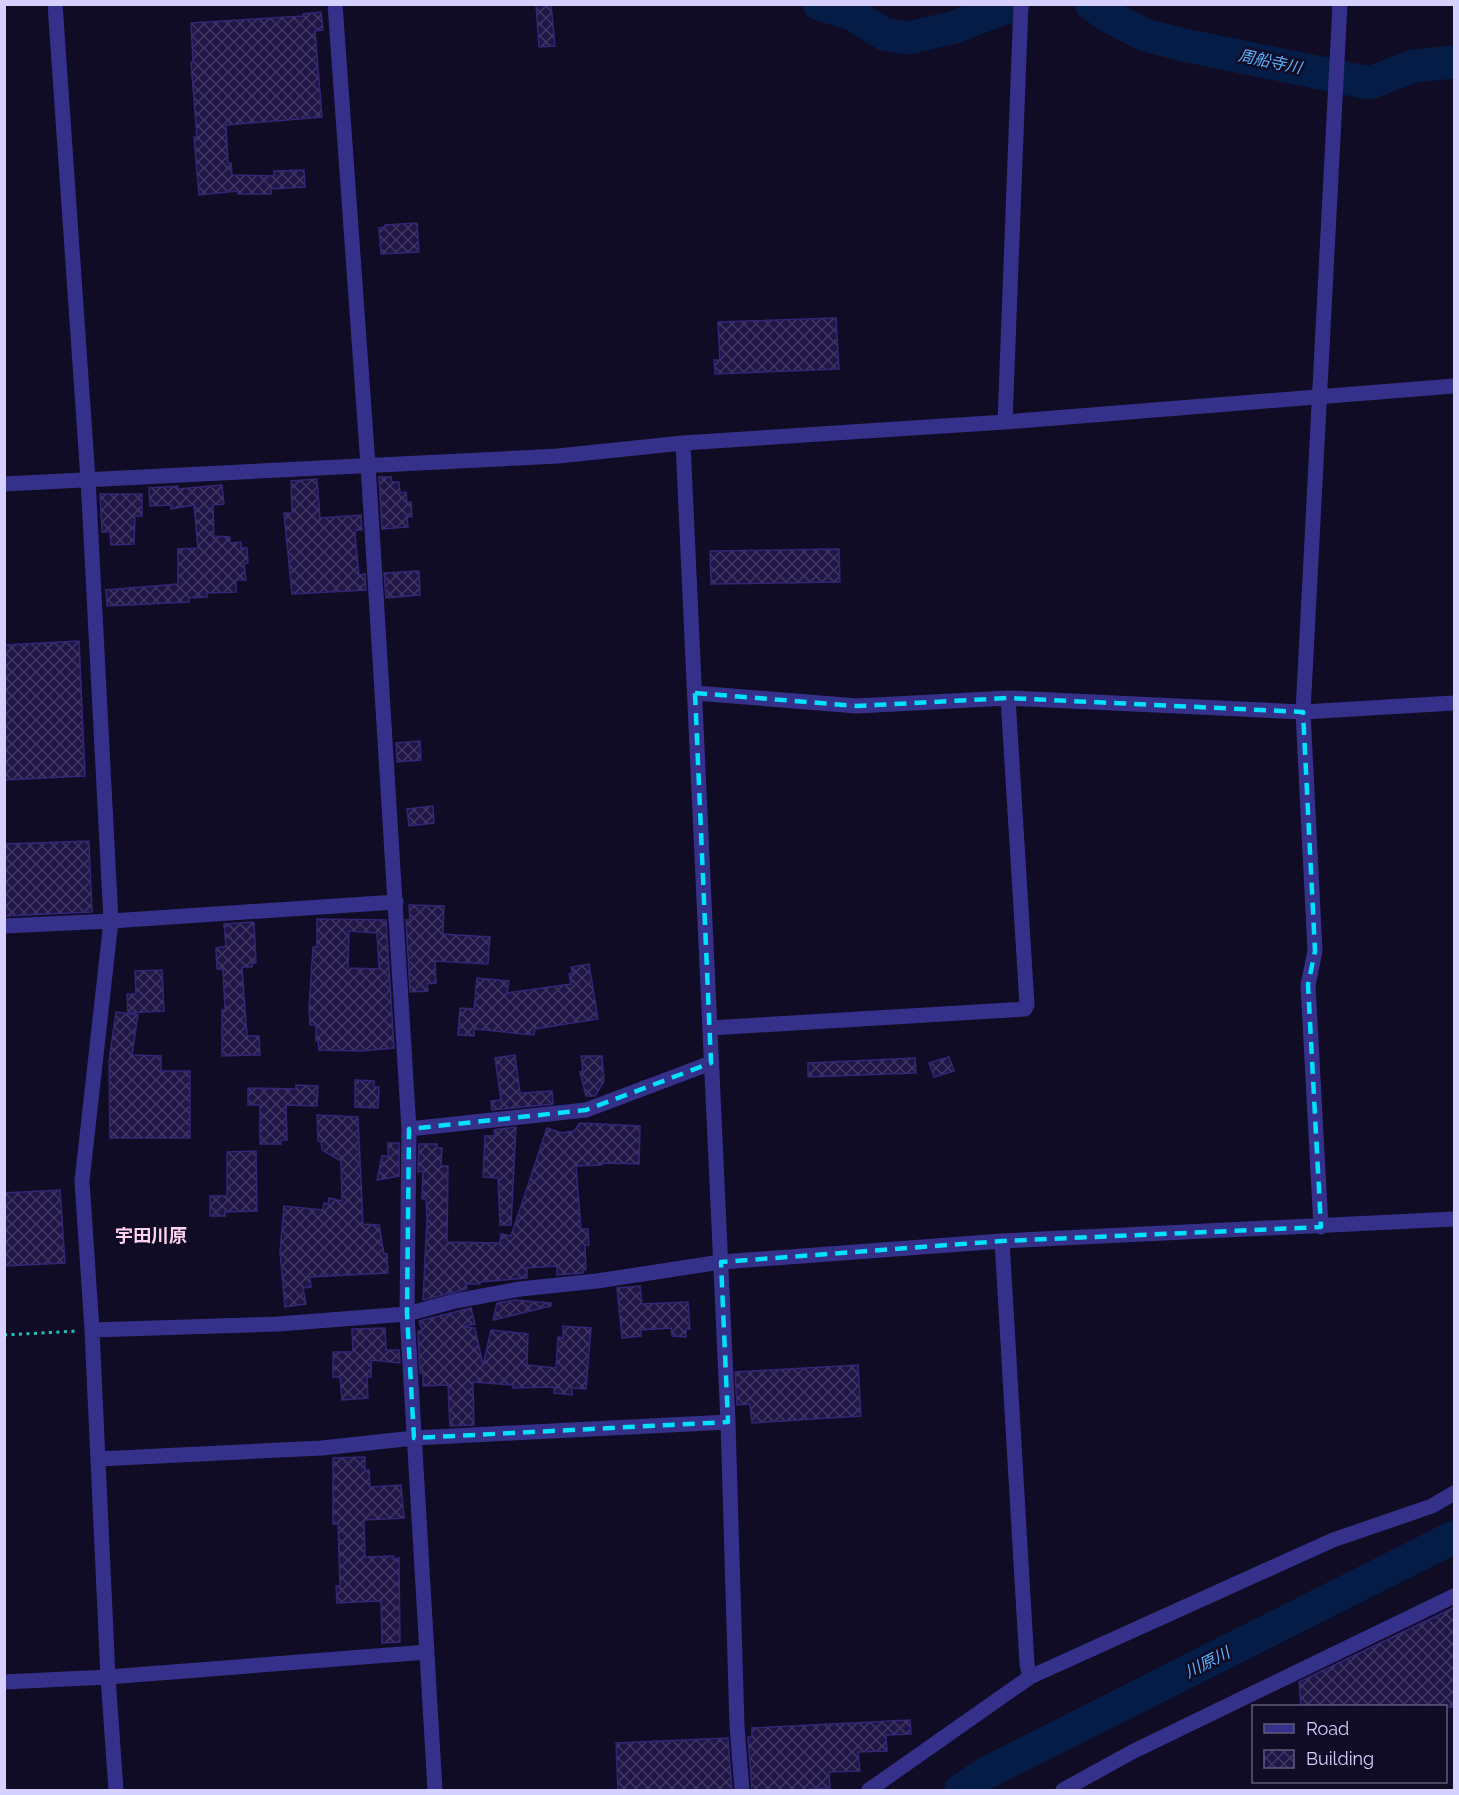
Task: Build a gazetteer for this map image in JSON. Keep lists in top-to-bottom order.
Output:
{
  "districts": ["宇田川原"],
  "water": ["周船寺川", "川原川"],
  "legend": ["Road", "Building"]
}
